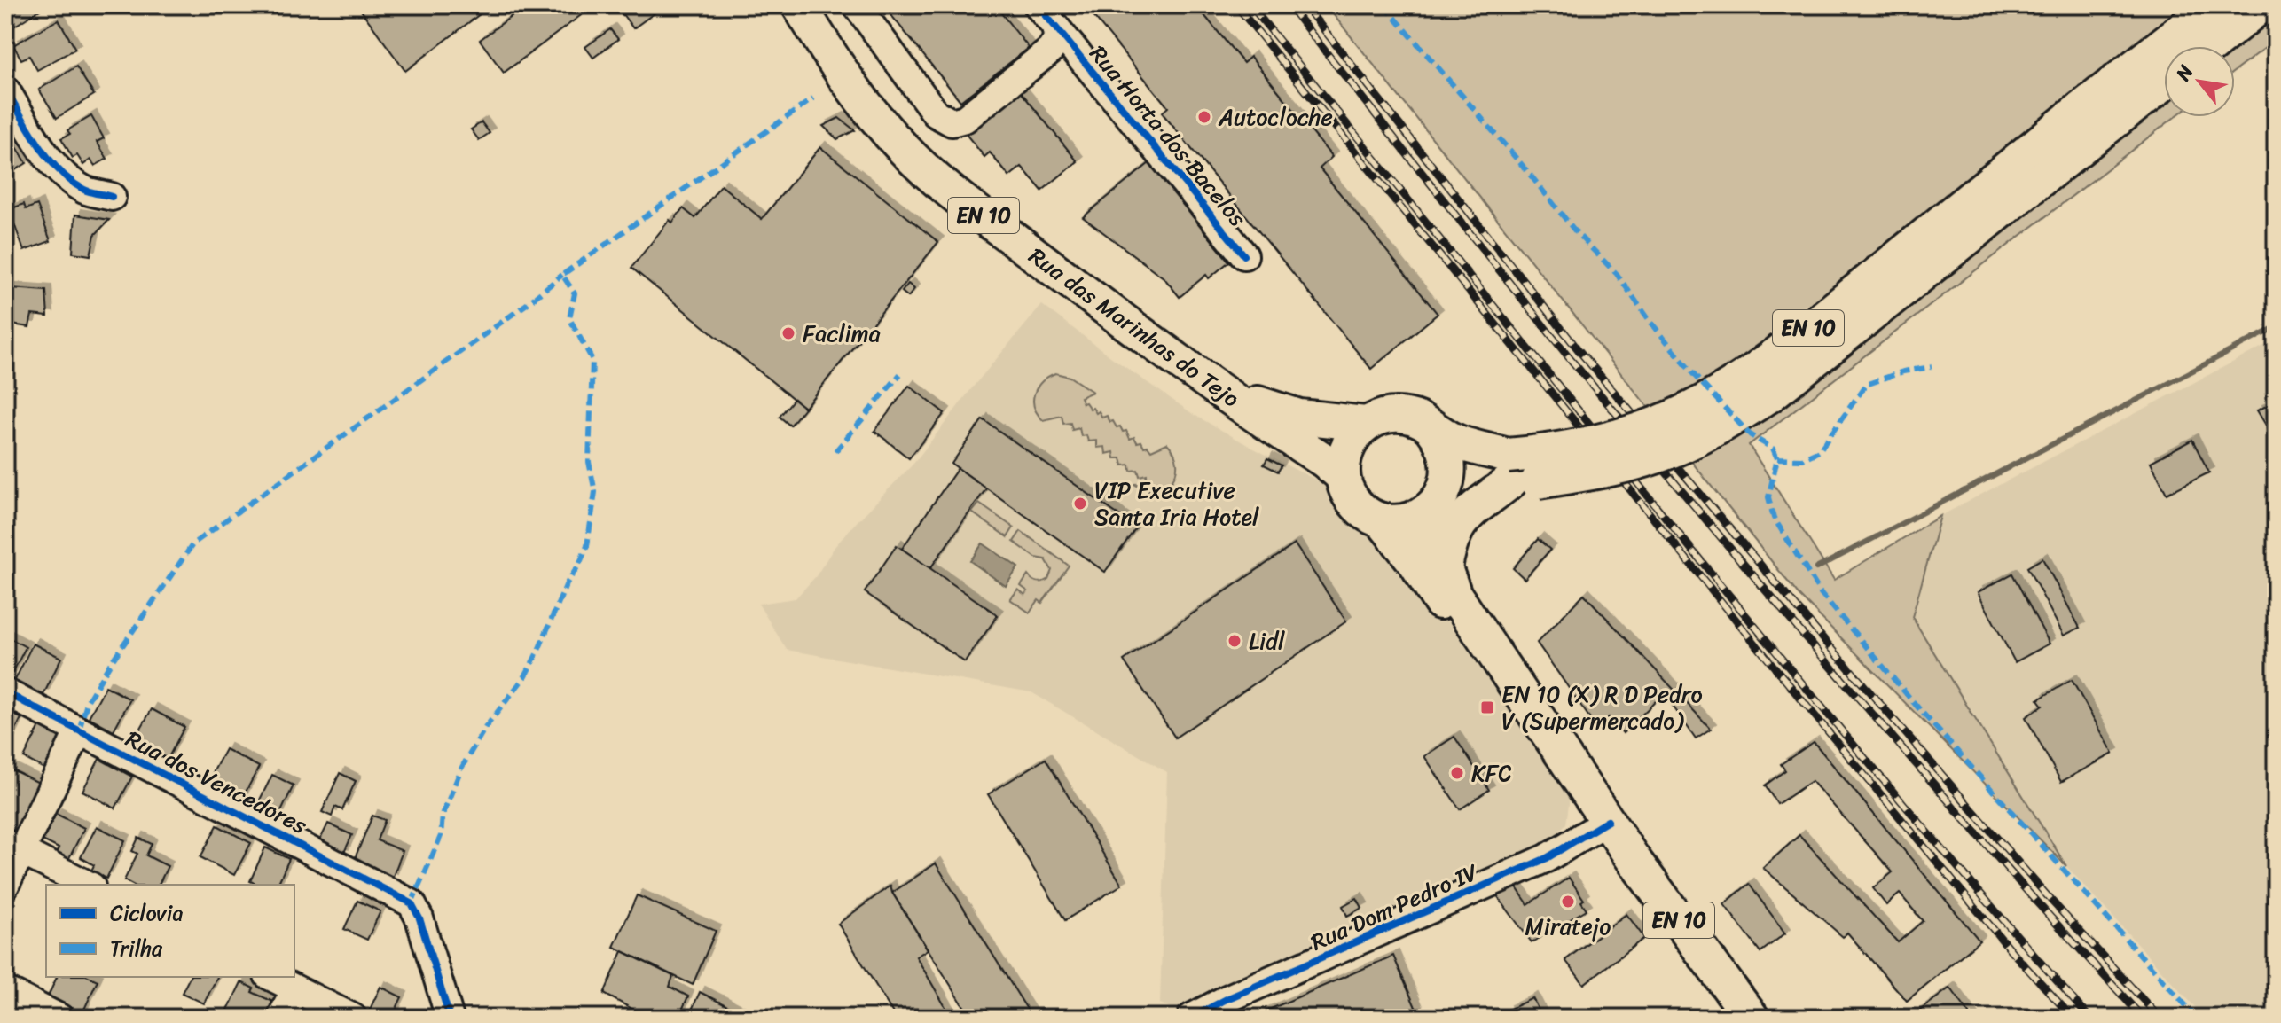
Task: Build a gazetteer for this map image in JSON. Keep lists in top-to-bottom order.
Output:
{
  "streets": {
    "main road": ["EN 10", "Rua das Marinhas do Tejo"],
    "street": ["Rua Horta dos Bacelos", "Rua dos Vencedores", "Rua Dom Pedro IV"]
  },
  "crossings": [
    ["EN 10", "Rua das Marinhas do Tejo"],
    ["EN 10", "Rua Dom Pedro IV"]
  ],
  "places": {
    "other": [
      "Autocloche",
      "Faclima",
      "VIP Executive Santa Iria Hotel",
      "Lidl",
      "KFC",
      "Miratejo"
    ],
    "transit": ["EN 10 (X) R D Pedro V (Supermercado)"]
  },
  "legend": ["Ciclovia", "Trilha"],
  "north": "top left"
}
